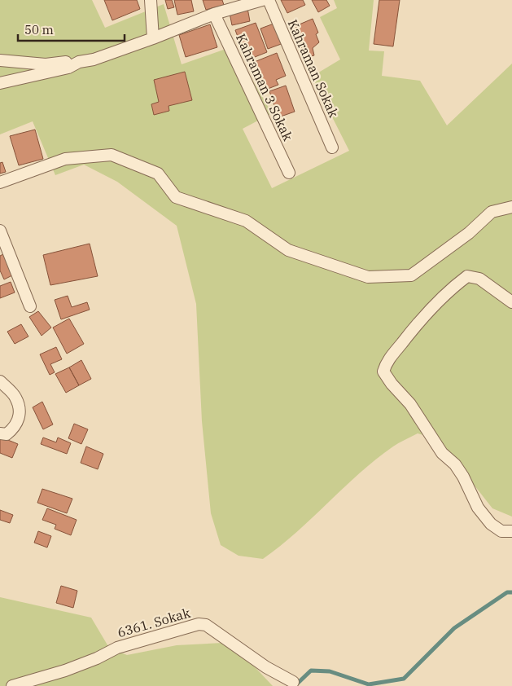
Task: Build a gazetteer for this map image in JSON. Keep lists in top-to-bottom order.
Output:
{
  "streets": {
    "street": ["Kahraman Sokak", "Kahraman 3 Sokak", "6361. Sokak"]
  },
  "scale_bar": "50 m"
}
